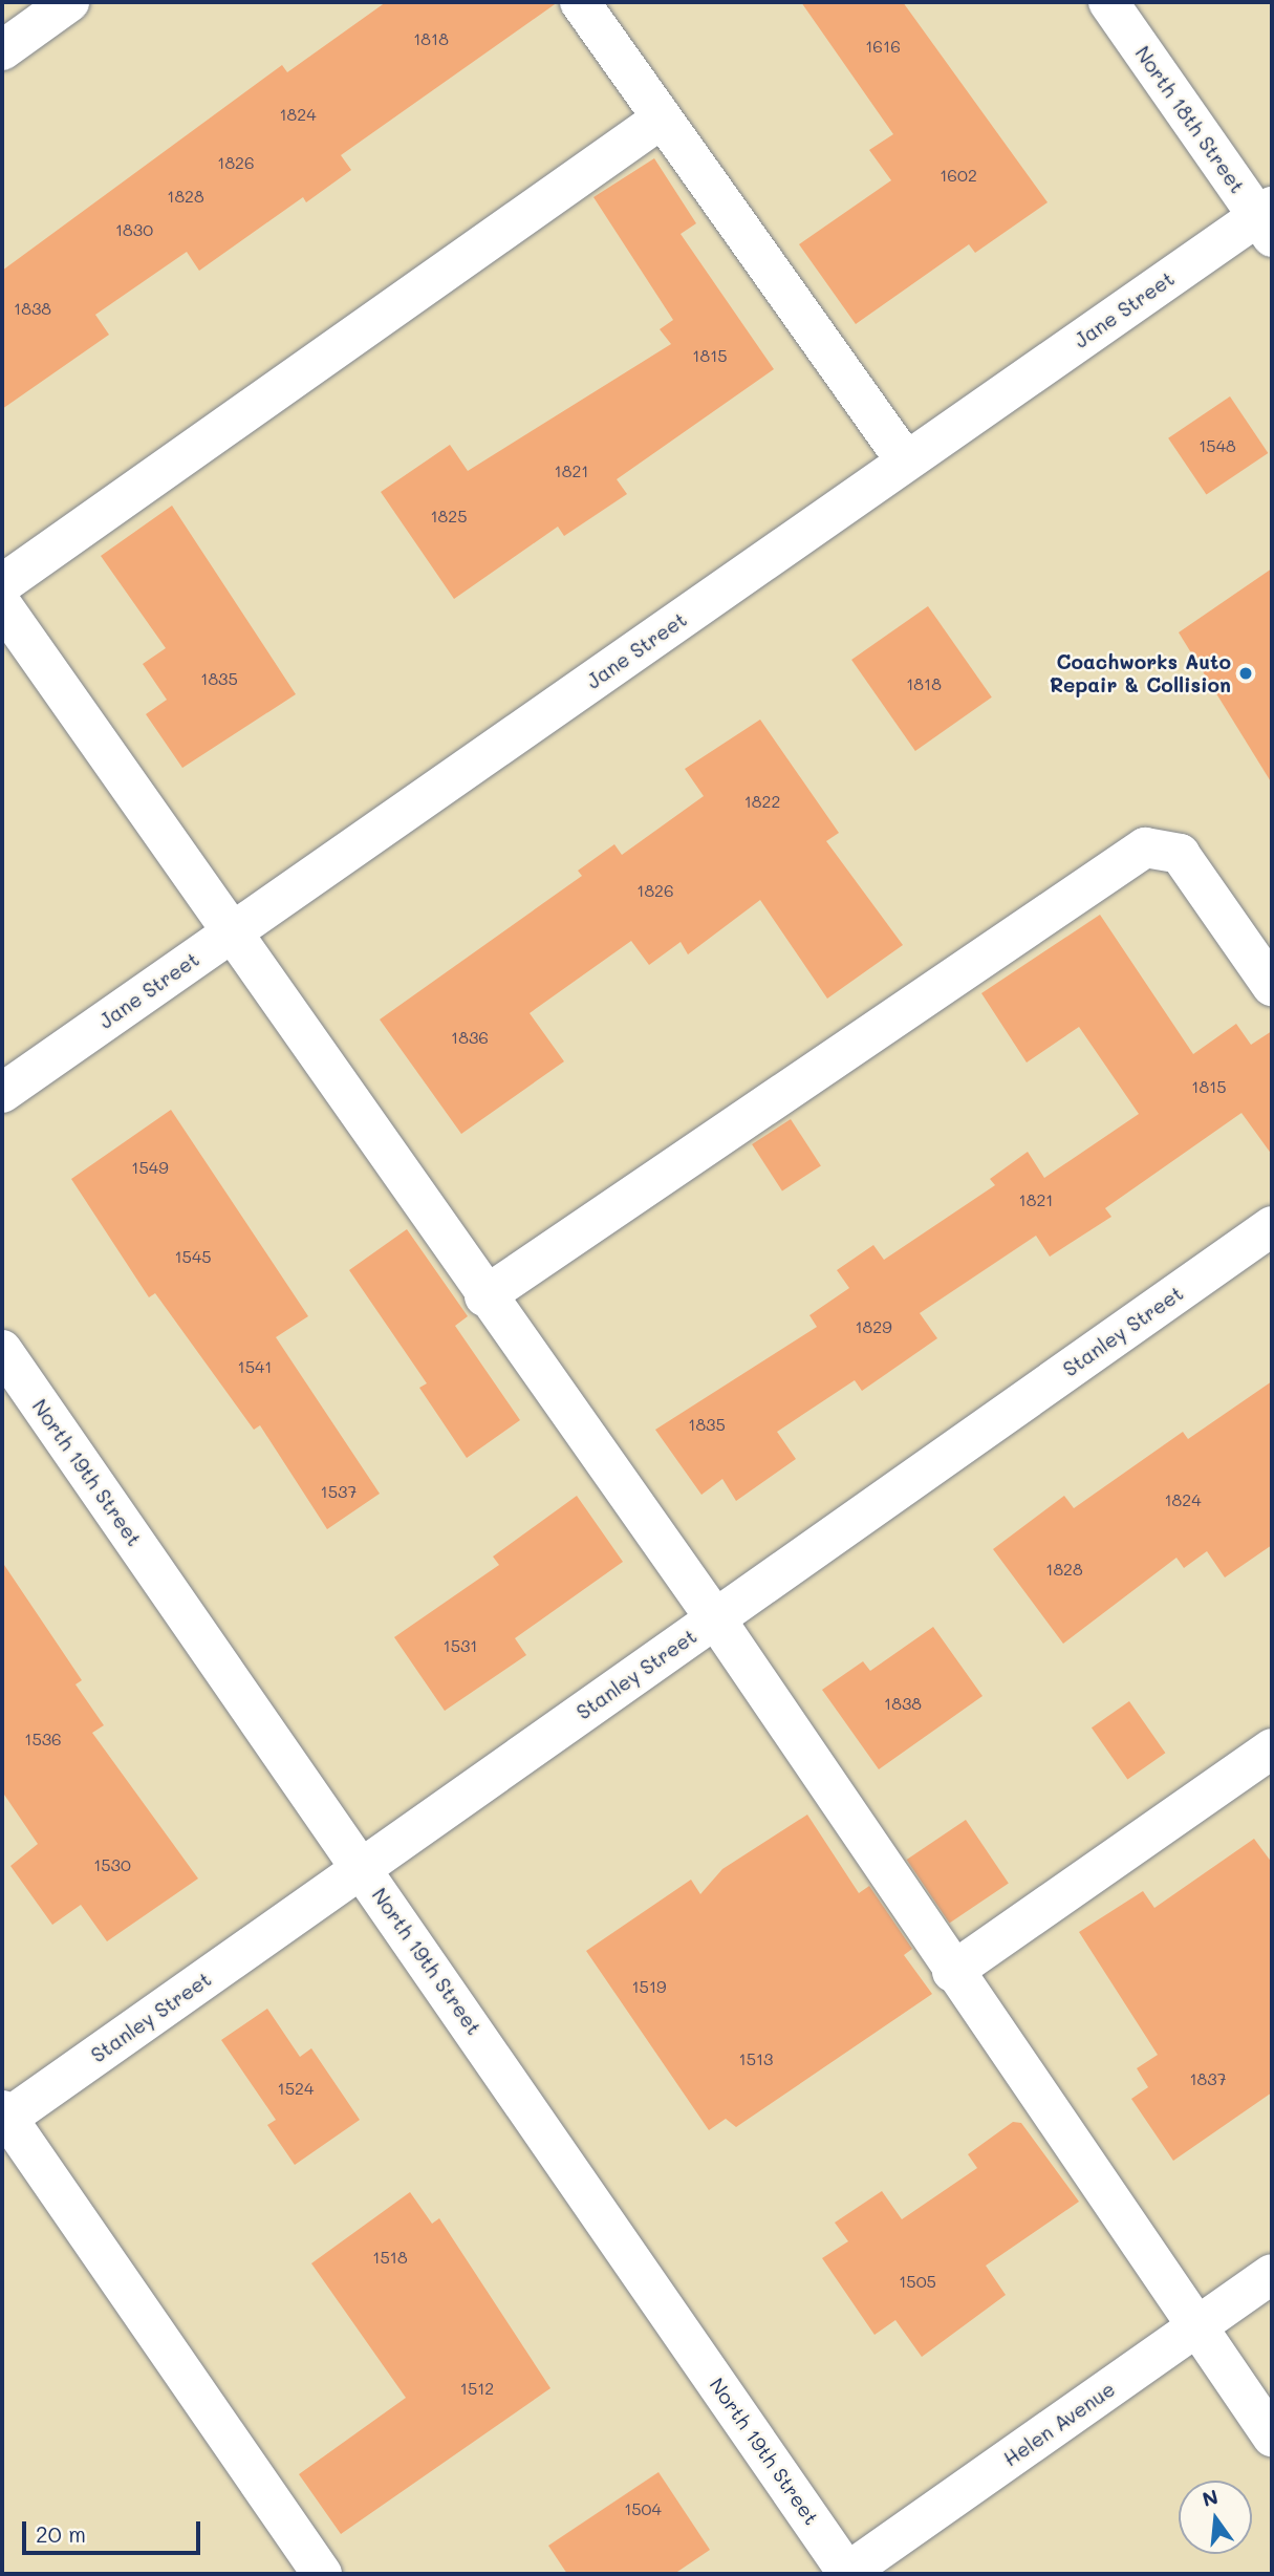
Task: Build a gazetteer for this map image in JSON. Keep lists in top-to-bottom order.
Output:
{
  "streets": {
    "street": [
      "North 18th Street",
      "Jane Street",
      "Stanley Street",
      "North 19th Street",
      "Helen Avenue"
    ]
  },
  "crossings": [
    ["North 18th Street", "Jane Street"],
    ["Stanley Street", "North 19th Street"],
    ["North 19th Street", "Helen Avenue"]
  ],
  "places": ["Coachworks Auto Repair & Collision"],
  "house_numbers": [
    "1818",
    "1616",
    "1824",
    "1826",
    "1602",
    "1828",
    "1830",
    "1838",
    "1815",
    "1548",
    "1821",
    "1825",
    "1835",
    "1818",
    "1822",
    "1826",
    "1836",
    "1815",
    "1549",
    "1821",
    "1545",
    "1829",
    "1541",
    "1835",
    "1537",
    "1824",
    "1828",
    "1531",
    "1838",
    "1536",
    "1530",
    "1519",
    "1513",
    "1837",
    "1524",
    "1518",
    "1505",
    "1512",
    "1504"
  ],
  "scale_bar": "20 m",
  "north": "top"
}
